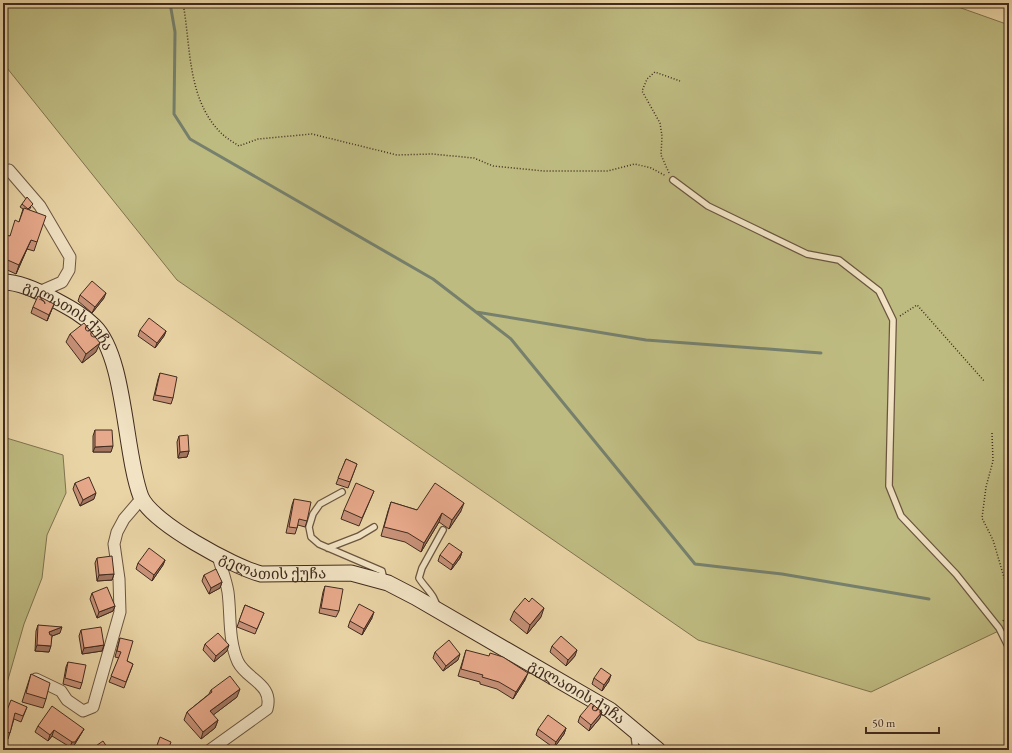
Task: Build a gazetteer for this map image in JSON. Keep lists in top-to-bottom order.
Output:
{
  "streets": {
    "main road": ["გელათის ქუჩა"]
  },
  "scale_bar": "50 m"
}
